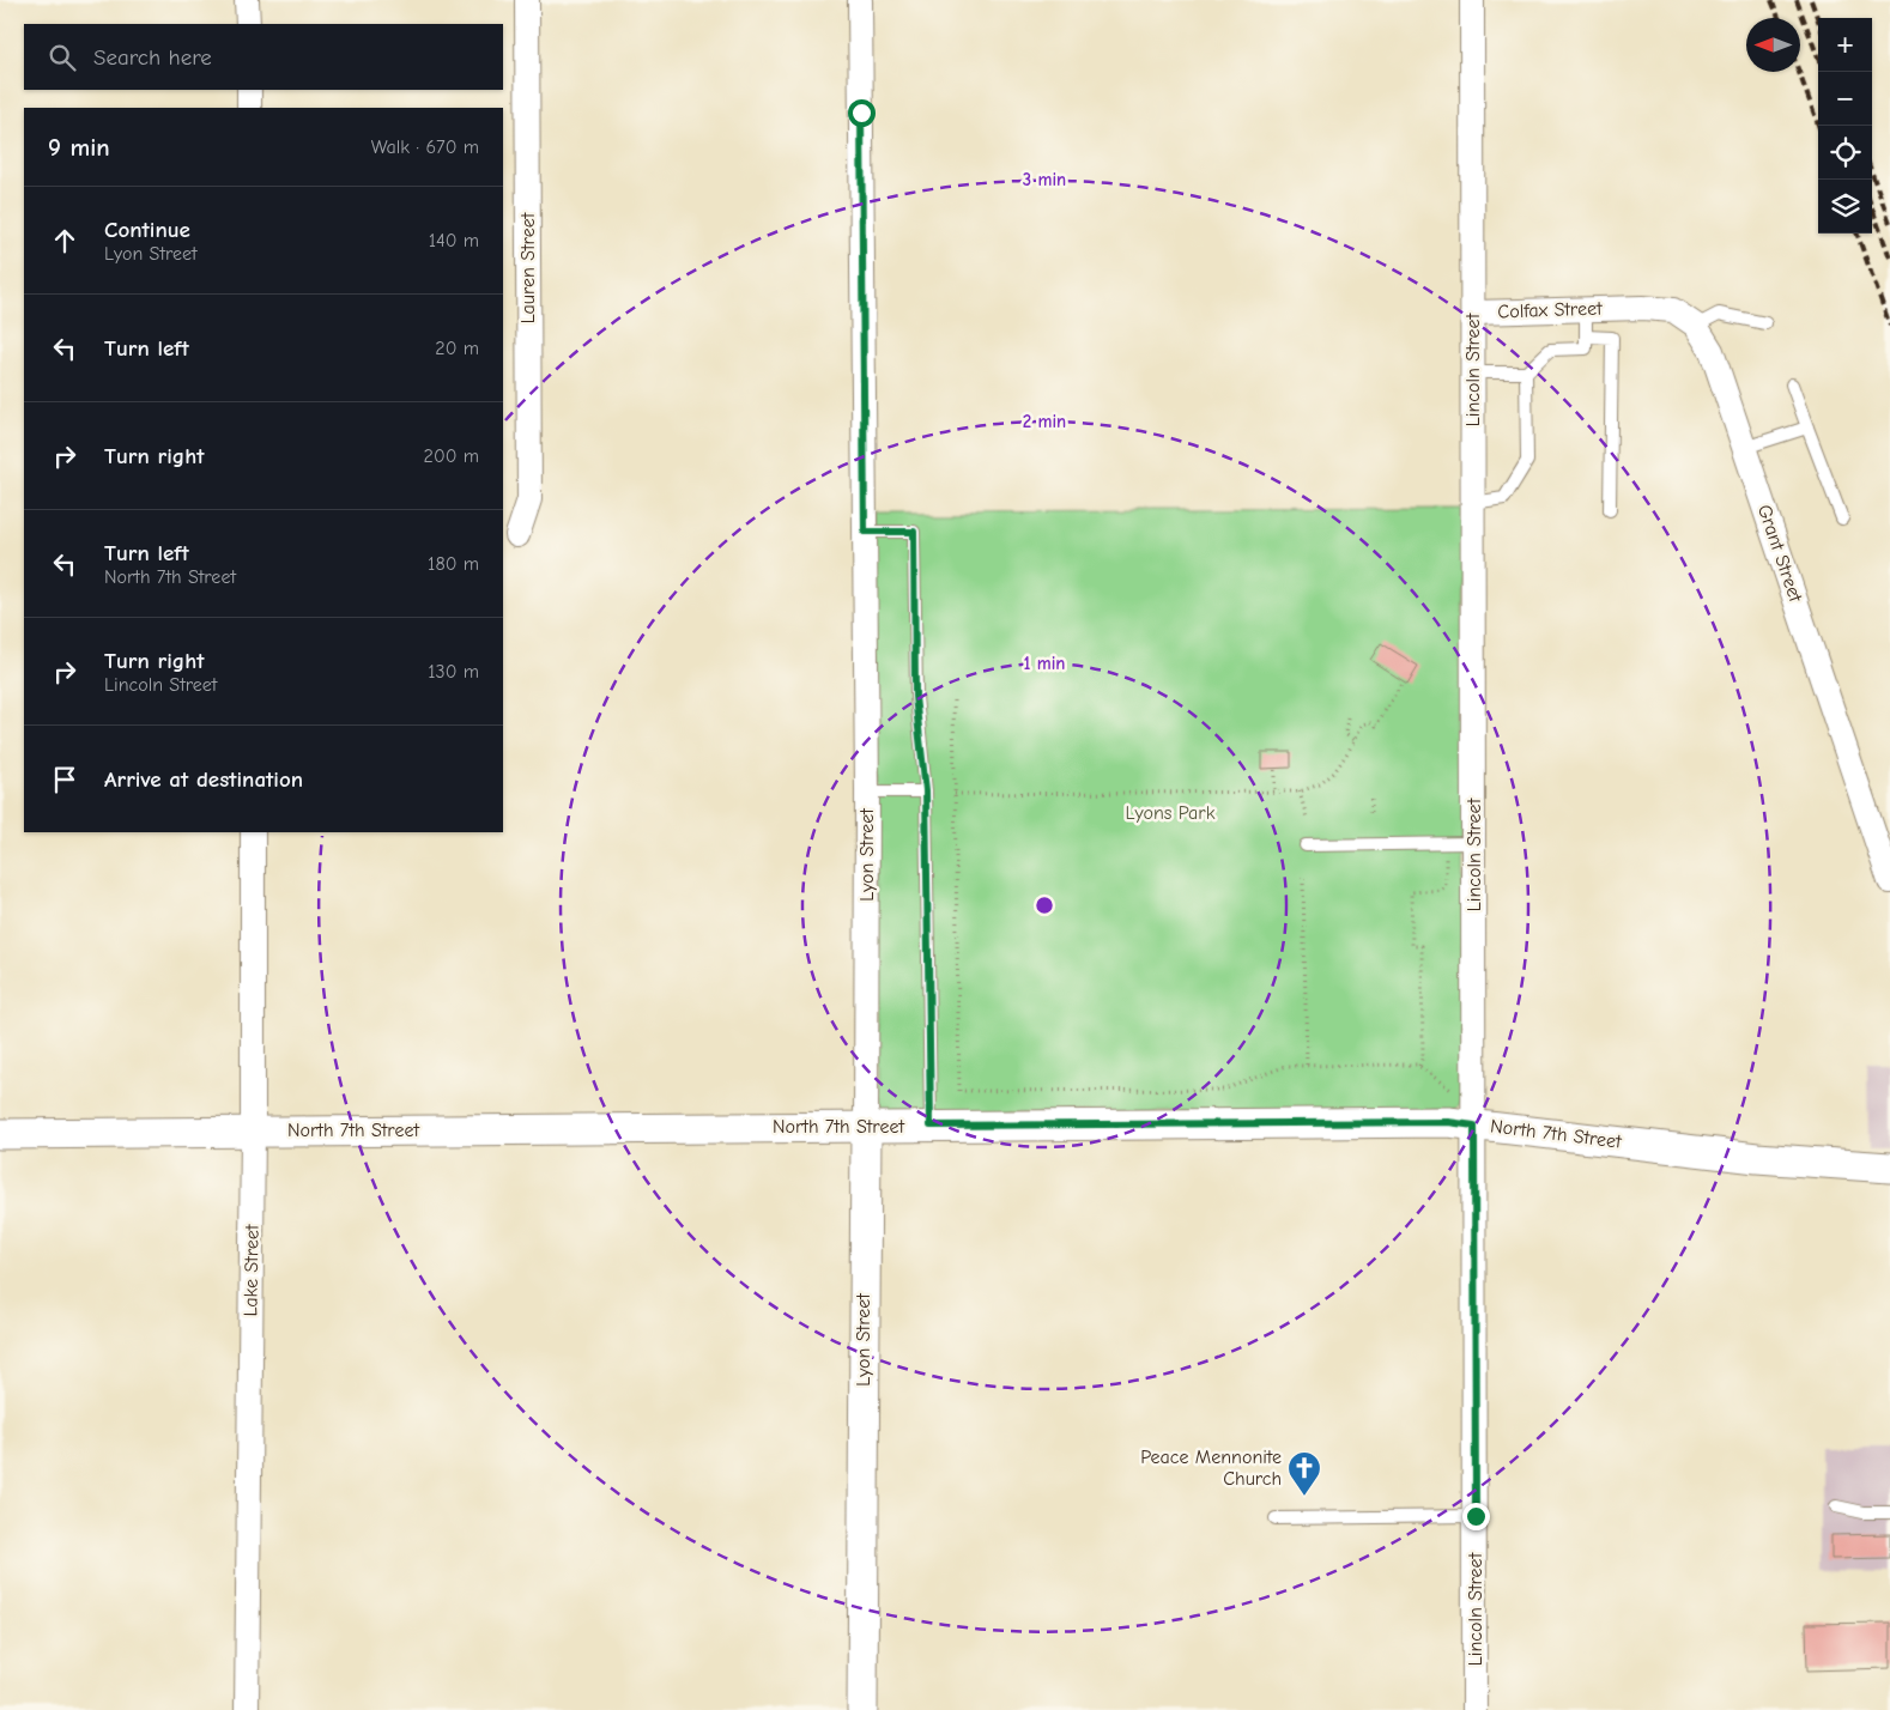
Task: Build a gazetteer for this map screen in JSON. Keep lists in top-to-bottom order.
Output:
{
  "streets": {
    "street": [
      "Lauren Street",
      "Colfax Street",
      "Lincoln Street",
      "Grant Street",
      "Lyon Street",
      "North 7th Street",
      "Lake Street"
    ]
  },
  "crossings": [
    ["Colfax Street", "Lincoln Street"],
    ["Colfax Street", "Grant Street"],
    ["Lincoln Street", "North 7th Street"],
    ["Lyon Street", "North 7th Street"],
    ["North 7th Street", "Lake Street"]
  ],
  "parks": ["Lyons Park"],
  "places": {
    "church": ["Peace Mennonite Church"]
  },
  "north": "left",
  "page": {
    "map_buttons": ["+", "−"],
    "search": "Search here",
    "heading": ["9 min", "Walk · 670 m"],
    "list": [
      ["Continue", "Lyon Street", "140 m"],
      ["Turn left", "20 m"],
      ["Turn right", "200 m"],
      ["Turn left", "North 7th Street", "180 m"],
      ["Turn right", "Lincoln Street", "130 m"],
      "Arrive at destination"
    ]
  },
  "rings": ["3 min", "2 min", "1 min"]
}
